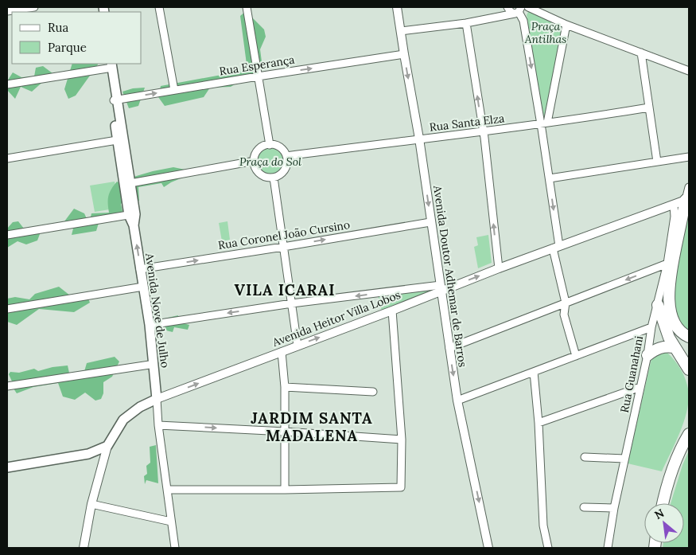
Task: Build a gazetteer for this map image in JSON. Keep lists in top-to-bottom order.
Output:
{
  "streets": {
    "main road": ["Avenida Nove de Julho", "Avenida Heitor Villa Lobos"],
    "street": [
      "Rua Esperança",
      "Rua Santa Elza",
      "Rua Coronel João Cursino",
      "Avenida Doutor Adhemar de Barros",
      "Rua Guanahani"
    ]
  },
  "crossings": [
    ["Rua Esperança", "Avenida Doutor Adhemar de Barros"],
    ["Rua Esperança", "Avenida Nove de Julho"],
    ["Rua Santa Elza", "Avenida Doutor Adhemar de Barros"],
    ["Rua Coronel João Cursino", "Avenida Doutor Adhemar de Barros"],
    ["Rua Coronel João Cursino", "Avenida Nove de Julho"],
    ["Avenida Doutor Adhemar de Barros", "Avenida Heitor Villa Lobos"],
    ["Avenida Nove de Julho", "Avenida Heitor Villa Lobos"],
    ["Avenida Heitor Villa Lobos", "Rua Guanahani"]
  ],
  "one_way": ["Rua Esperança"],
  "districts": ["VILA ICARAI", "JARDIM SANTA MADALENA"],
  "parks": ["Praça Antilhas", "Praça do Sol"],
  "legend": ["Rua", "Parque"],
  "north": "top left"
}
